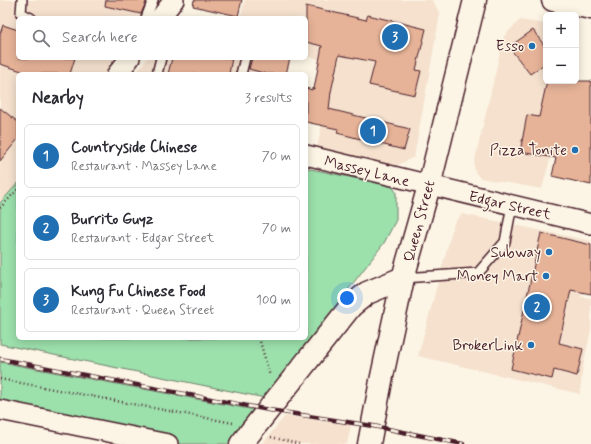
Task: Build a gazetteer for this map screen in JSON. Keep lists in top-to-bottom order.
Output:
{
  "streets": {
    "main road": ["Queen Street"],
    "street": ["Massey Lane", "Edgar Street"]
  },
  "crossings": [
    ["Massey Lane", "Edgar Street"],
    ["Massey Lane", "Queen Street"],
    ["Edgar Street", "Queen Street"]
  ],
  "places": [
    "Esso",
    "Pizza Tonite",
    "Subway",
    "Money Mart",
    "BrokerLink"
  ],
  "page": {
    "map_buttons": ["+", "−"],
    "search": "Search here",
    "pins": ["3", "1", "2"],
    "heading": ["Nearby", "3 results"],
    "list": [
      {
        "mark": "1",
        "name": "Countryside Chinese",
        "note": "Restaurant · Massey Lane",
        "value": "70 m"
      },
      {
        "mark": "2",
        "name": "Burrito Guyz",
        "note": "Restaurant · Edgar Street",
        "value": "70 m"
      },
      {
        "mark": "3",
        "name": "Kung Fu Chinese Food",
        "note": "Restaurant · Queen Street",
        "value": "100 m"
      }
    ]
  }
}
